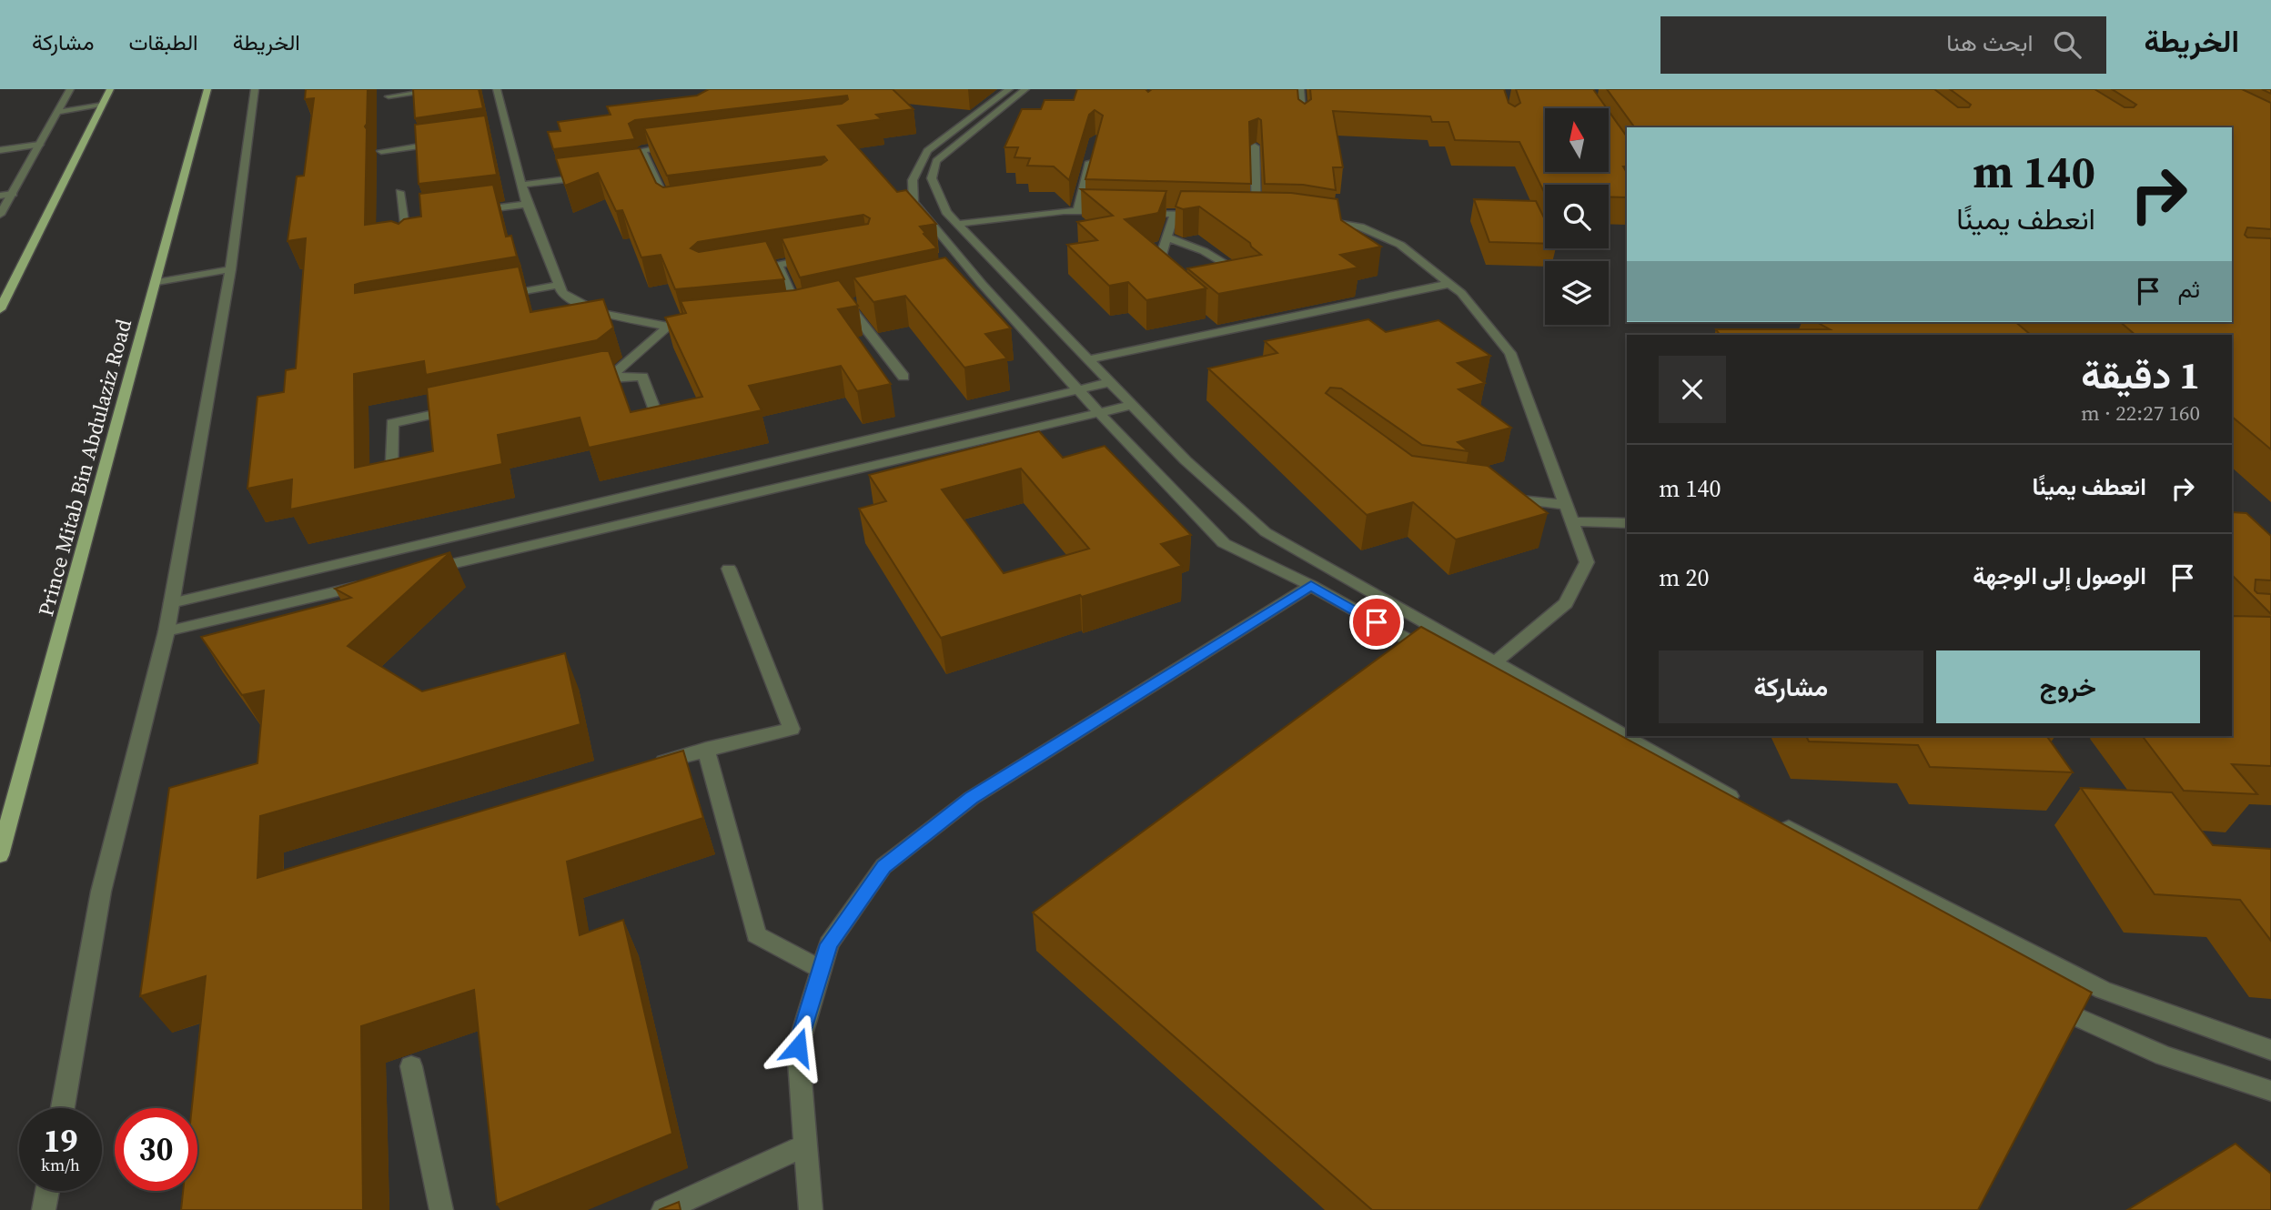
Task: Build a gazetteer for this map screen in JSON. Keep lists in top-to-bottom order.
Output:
{
  "streets": {
    "main road": ["Prince Mitab Bin Abdulaziz Road"]
  },
  "north": "top",
  "page": {
    "header": "الخريطة",
    "search": "ابحث هنا",
    "nav": ["الخريطة", "الطبقات", "مشاركة"],
    "turn": ["140 m", "انعطف يمينًا"],
    "then": "ثم",
    "heading": ["1 دقيقة", "160 m · 22:27"],
    "list": [
      {
        "name": "انعطف يمينًا",
        "value": "140 m"
      },
      {
        "name": "الوصول إلى الوجهة",
        "value": "20 m"
      }
    ],
    "buttons": ["خروج", "مشاركة"],
    "speed": "19 km/h",
    "limit": "30"
  }
}
